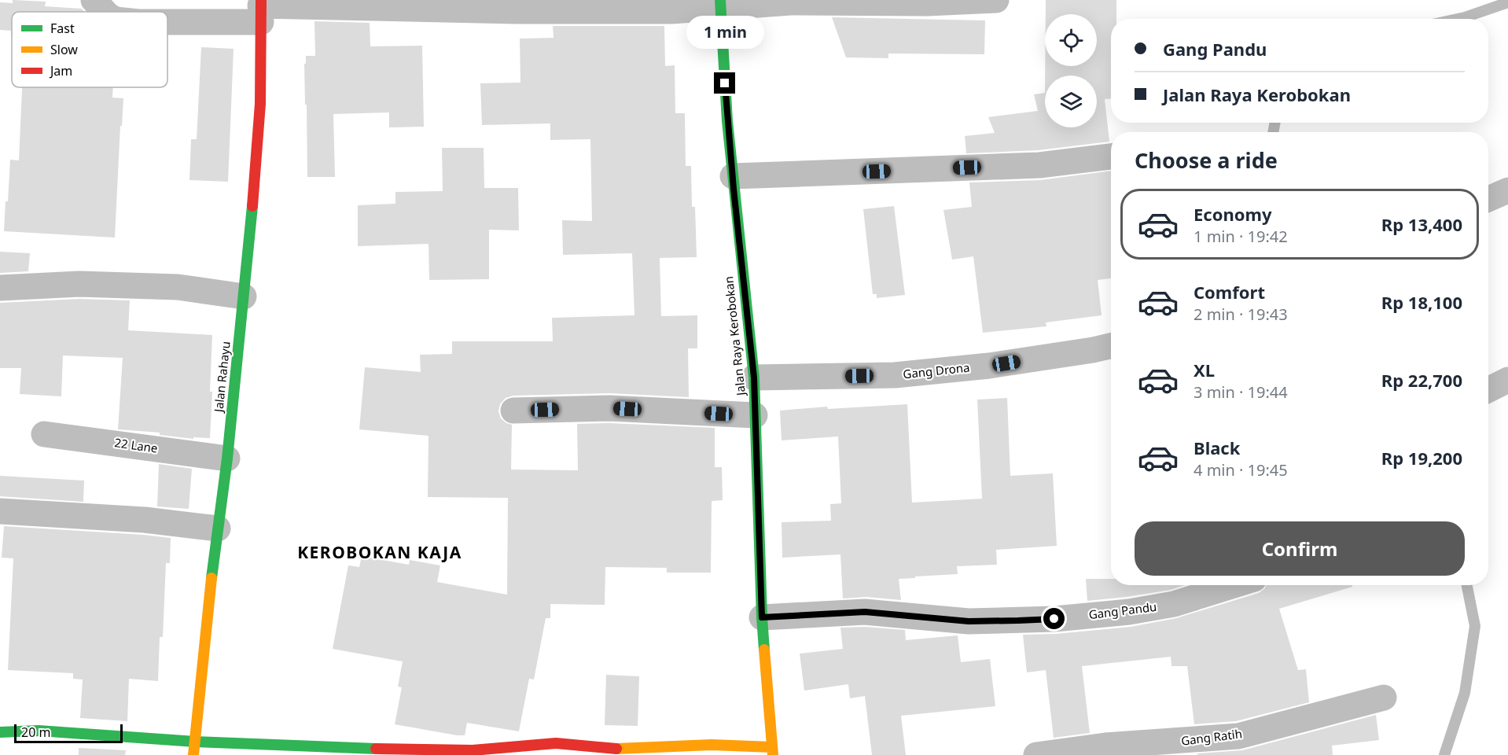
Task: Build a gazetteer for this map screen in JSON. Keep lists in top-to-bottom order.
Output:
{
  "streets": {
    "street": [
      "Jalan Raya Kerobokan",
      "Gang Drona",
      "Jalan Rahayu",
      "22 Lane",
      "Gang Pandu",
      "Gang Ratih"
    ]
  },
  "crossings": [
    ["Jalan Raya Kerobokan", "Gang Drona"],
    ["Jalan Raya Kerobokan", "Gang Pandu"],
    ["Jalan Rahayu", "22 Lane"]
  ],
  "districts": ["KEROBOKAN KAJA"],
  "legend": ["Fast", "Slow", "Jam"],
  "scale_bar": "20 m",
  "page": {
    "bubble": "1 min",
    "banner": ["Gang Pandu", "Jalan Raya Kerobokan"],
    "heading": "Choose a ride",
    "list": [
      {
        "name": "Economy",
        "note": "1 min · 19:42",
        "value": "Rp 13,400"
      },
      {
        "name": "Comfort",
        "note": "2 min · 19:43",
        "value": "Rp 18,100"
      },
      {
        "name": "XL",
        "note": "3 min · 19:44",
        "value": "Rp 22,700"
      },
      {
        "name": "Black",
        "note": "4 min · 19:45",
        "value": "Rp 19,200"
      }
    ],
    "buttons": "Confirm",
    "scale": "20 m"
  }
}
